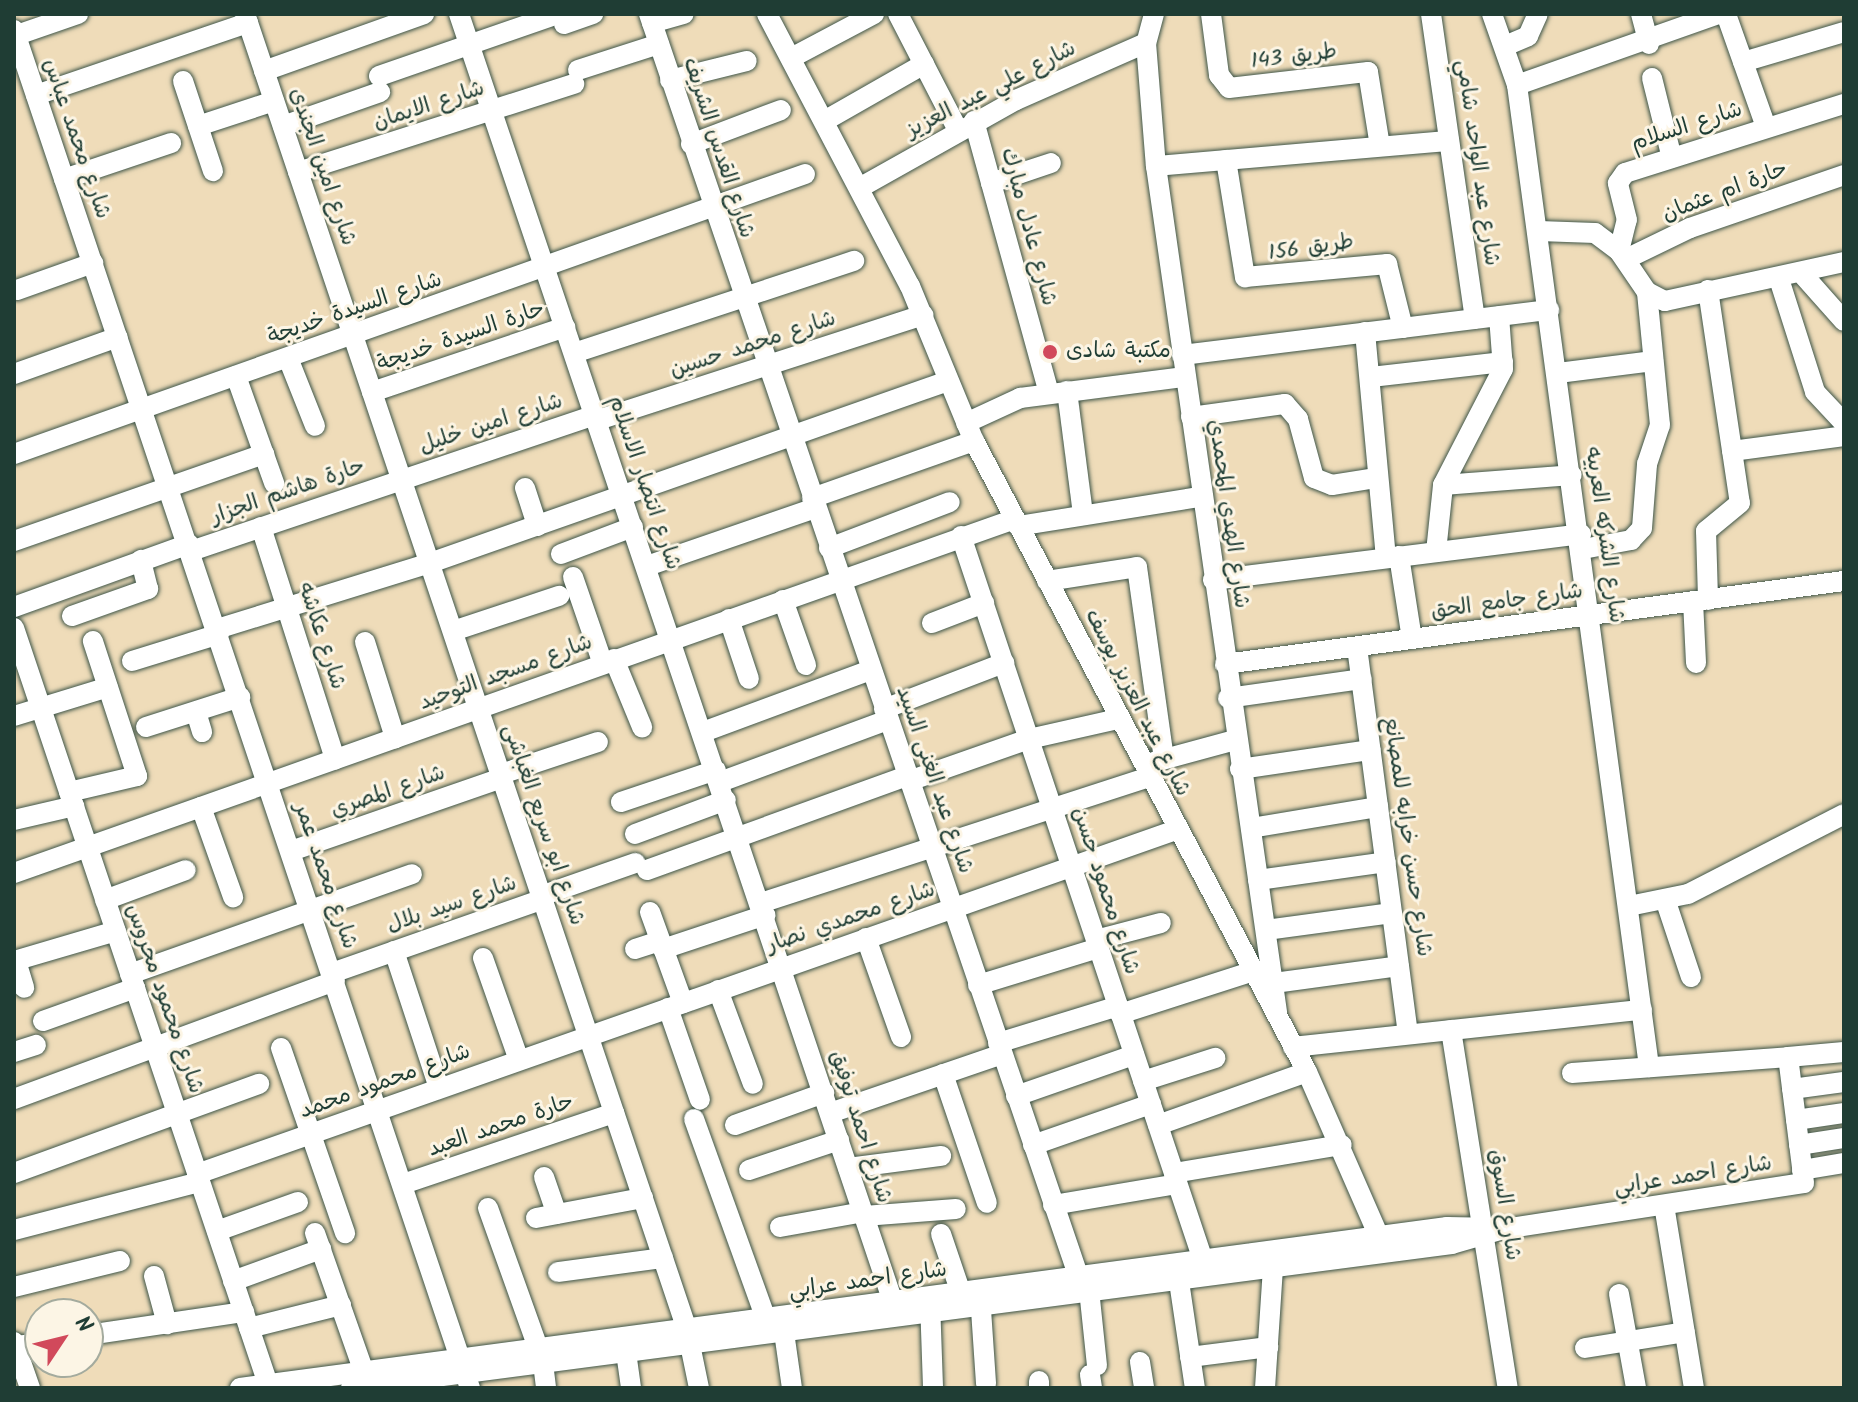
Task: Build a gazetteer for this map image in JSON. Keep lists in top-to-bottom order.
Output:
{
  "streets": {
    "street": [
      "طريق 143",
      "شارع علي عبد العزيز",
      "شارع الايمان",
      "شارع السلام",
      "شارع محمد عباس",
      "شارع القدس الشريف",
      "شارع عبد الواحد شامي",
      "شارع امين الجندى",
      "حارة ام عثمان",
      "شارع عادل مبارك",
      "طريق 156",
      "شارع السيدة خديجة",
      "حارة السيدة خديجة",
      "شارع محمد حسين",
      "شارع امين خليل",
      "شارع انتصار الاسلام",
      "حارة هاشم الجزار",
      "شارع الهدي المحمدي",
      "شارع الشركه العربيه",
      "شارع جامع الحق",
      "شارع عكاشه",
      "شارع مسجد التوحيد",
      "شارع عبد العزيز يوسف",
      "شارع عبد الغنى السيد",
      "شارع المصري",
      "شارع ابو سريع الغباشى",
      "شارع حسن خرابه للمصانع",
      "شارع محمد عمر",
      "شارع محمود حسن",
      "شارع سيد بلال",
      "شارع محمدي نصار",
      "شارع محمود محروس",
      "شارع محمود محمد",
      "حارة محمد العبد",
      "شارع احمد توفيق",
      "شارع احمد عرابي",
      "شارع السوق"
    ]
  },
  "crossings": [
    ["شارع علي عبد العزيز", "شارع عادل مبارك"],
    ["شارع علي عبد العزيز", "شارع الهدي المحمدي"],
    ["شارع علي عبد العزيز", "شارع عبد العزيز يوسف"],
    ["شارع الايمان", "شارع القدس الشريف"],
    ["شارع الايمان", "شارع امين الجندى"],
    ["شارع الايمان", "شارع انتصار الاسلام"],
    ["شارع السلام", "حارة ام عثمان"],
    ["شارع محمد عباس", "شارع السيدة خديجة"],
    ["شارع محمد عباس", "شارع محمد عمر"],
    ["شارع القدس الشريف", "شارع السيدة خديجة"],
    ["شارع القدس الشريف", "شارع عبد الغنى السيد"],
    ["شارع امين الجندى", "شارع السيدة خديجة"],
    ["شارع امين الجندى", "شارع ابو سريع الغباشى"],
    ["شارع عادل مبارك", "شارع مسجد التوحيد"],
    ["شارع السيدة خديجة", "شارع انتصار الاسلام"],
    ["شارع السيدة خديجة", "شارع ابو سريع الغباشى"],
    ["شارع السيدة خديجة", "شارع محمد عمر"],
    ["حارة السيدة خديجة", "شارع انتصار الاسلام"],
    ["حارة السيدة خديجة", "شارع ابو سريع الغباشى"],
    ["شارع محمد حسين", "شارع امين خليل"],
    ["شارع محمد حسين", "شارع انتصار الاسلام"],
    ["شارع محمد حسين", "شارع عبد العزيز يوسف"],
    ["شارع محمد حسين", "شارع عبد الغنى السيد"],
    ["شارع امين خليل", "شارع انتصار الاسلام"],
    ["شارع امين خليل", "حارة هاشم الجزار"],
    ["شارع امين خليل", "شارع ابو سريع الغباشى"],
    ["شارع انتصار الاسلام", "شارع مسجد التوحيد"],
    ["شارع انتصار الاسلام", "شارع سيد بلال"],
    ["شارع انتصار الاسلام", "شارع محمدي نصار"],
    ["شارع انتصار الاسلام", "شارع احمد توفيق"],
    ["حارة هاشم الجزار", "شارع عكاشه"],
    ["حارة هاشم الجزار", "شارع ابو سريع الغباشى"],
    ["حارة هاشم الجزار", "شارع محمد عمر"],
    ["شارع الهدي المحمدي", "شارع جامع الحق"],
    ["شارع الهدي المحمدي", "شارع مسجد التوحيد"],
    ["شارع الهدي المحمدي", "شارع عبد العزيز يوسف"],
    ["شارع الشركه العربيه", "شارع جامع الحق"],
    ["شارع جامع الحق", "شارع حسن خرابه للمصانع"],
    ["شارع عكاشه", "شارع مسجد التوحيد"],
    ["شارع مسجد التوحيد", "شارع عبد العزيز يوسف"],
    ["شارع مسجد التوحيد", "شارع عبد الغنى السيد"],
    ["شارع مسجد التوحيد", "شارع ابو سريع الغباشى"],
    ["شارع مسجد التوحيد", "شارع محمد عمر"],
    ["شارع مسجد التوحيد", "شارع محمود حسن"],
    ["شارع مسجد التوحيد", "شارع محمود محروس"],
    ["شارع عبد العزيز يوسف", "شارع سيد بلال"],
    ["شارع عبد العزيز يوسف", "شارع محمدي نصار"],
    ["شارع عبد العزيز يوسف", "شارع احمد عرابي"],
    ["شارع عبد الغنى السيد", "شارع سيد بلال"],
    ["شارع عبد الغنى السيد", "شارع محمدي نصار"],
    ["شارع عبد الغنى السيد", "شارع احمد عرابي"],
    ["شارع المصري", "شارع ابو سريع الغباشى"],
    ["شارع المصري", "شارع محمد عمر"],
    ["شارع ابو سريع الغباشى", "شارع سيد بلال"],
    ["شارع ابو سريع الغباشى", "شارع محمدي نصار"],
    ["شارع ابو سريع الغباشى", "شارع محمود محمد"],
    ["شارع ابو سريع الغباشى", "حارة محمد العبد"],
    ["شارع ابو سريع الغباشى", "شارع احمد عرابي"],
    ["شارع محمد عمر", "شارع سيد بلال"],
    ["شارع محمد عمر", "شارع محمود محمد"],
    ["شارع محمد عمر", "حارة محمد العبد"],
    ["شارع محمد عمر", "شارع احمد عرابي"],
    ["شارع محمود حسن", "شارع سيد بلال"],
    ["شارع محمود حسن", "شارع محمدي نصار"],
    ["شارع محمود حسن", "شارع احمد عرابي"],
    ["شارع سيد بلال", "شارع محمود محروس"],
    ["شارع محمدي نصار", "شارع محمود محمد"],
    ["شارع محمدي نصار", "شارع احمد توفيق"],
    ["شارع محمود محروس", "شارع محمود محمد"],
    ["شارع محمود محروس", "شارع احمد عرابي"],
    ["شارع احمد توفيق", "شارع احمد عرابي"],
    ["شارع احمد عرابي", "شارع السوق"]
  ],
  "places": ["مكتبة شادى"],
  "north": "top right"
}
